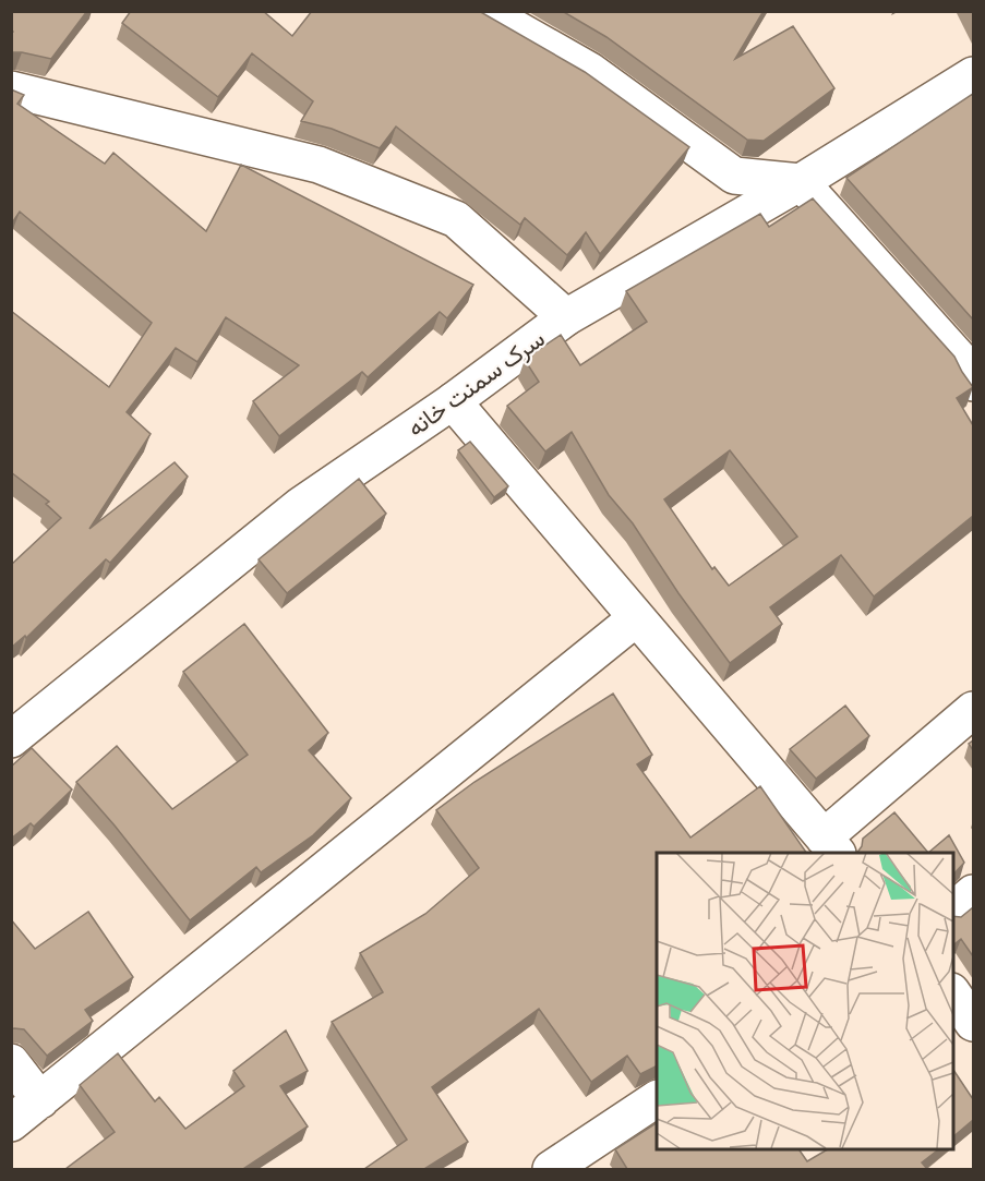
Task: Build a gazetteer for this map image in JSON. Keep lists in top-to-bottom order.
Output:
{
  "streets": {
    "street": ["سرک سمنت خانه"]
  }
}
